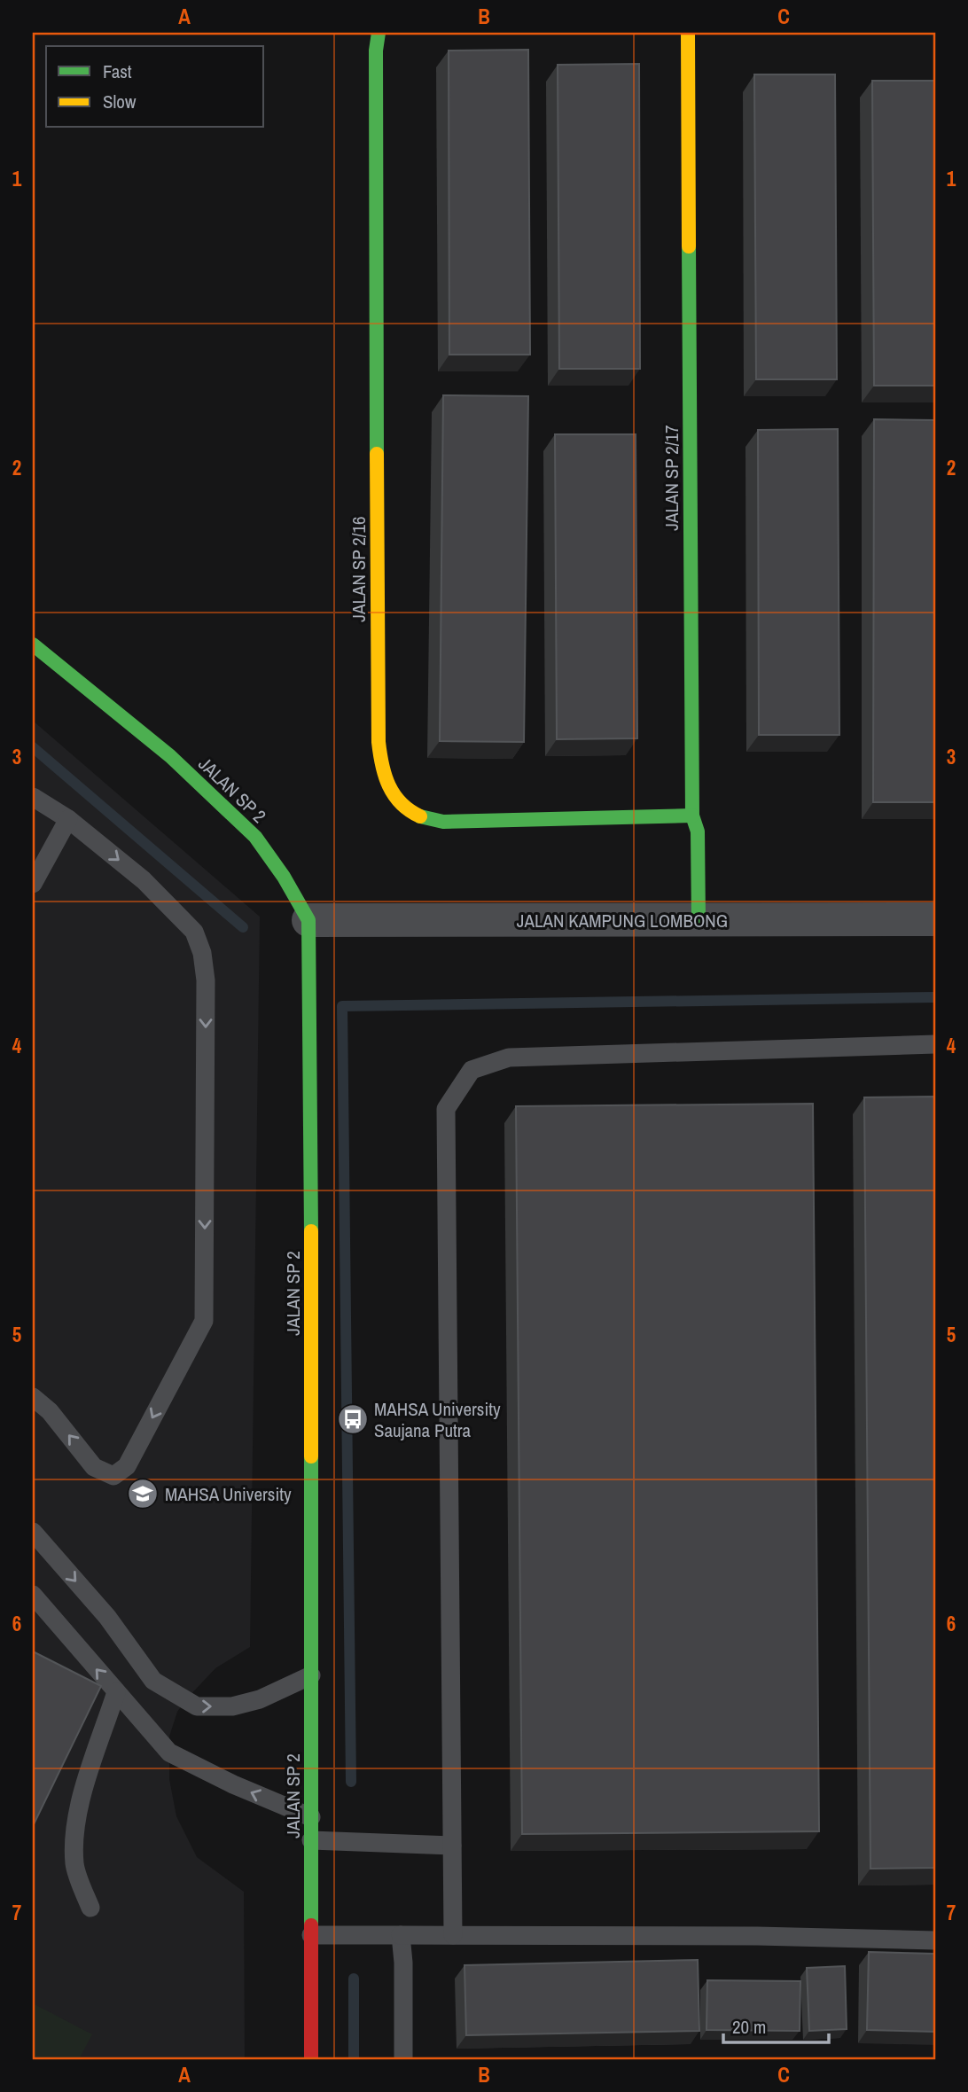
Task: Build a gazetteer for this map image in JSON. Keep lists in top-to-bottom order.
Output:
{
  "streets": {
    "street": [
      "JALAN SP 2/17",
      "JALAN SP 2/16",
      "JALAN SP 2",
      "JALAN KAMPUNG LOMBONG"
    ]
  },
  "crossings": [
    ["JALAN SP 2/17", "JALAN SP 2/16"],
    ["JALAN SP 2/17", "JALAN KAMPUNG LOMBONG"],
    ["JALAN SP 2", "JALAN KAMPUNG LOMBONG"]
  ],
  "places": {
    "bus stop": ["MAHSA University Saujana Putra"],
    "school or university": ["MAHSA University"]
  },
  "legend": ["Fast", "Slow"],
  "scale_bar": "20 m",
  "grid": {
    "columns": ["A", "B", "C"],
    "rows": [
      "1",
      "2",
      "3",
      "4",
      "5",
      "6",
      "7"
    ]
  }
}
